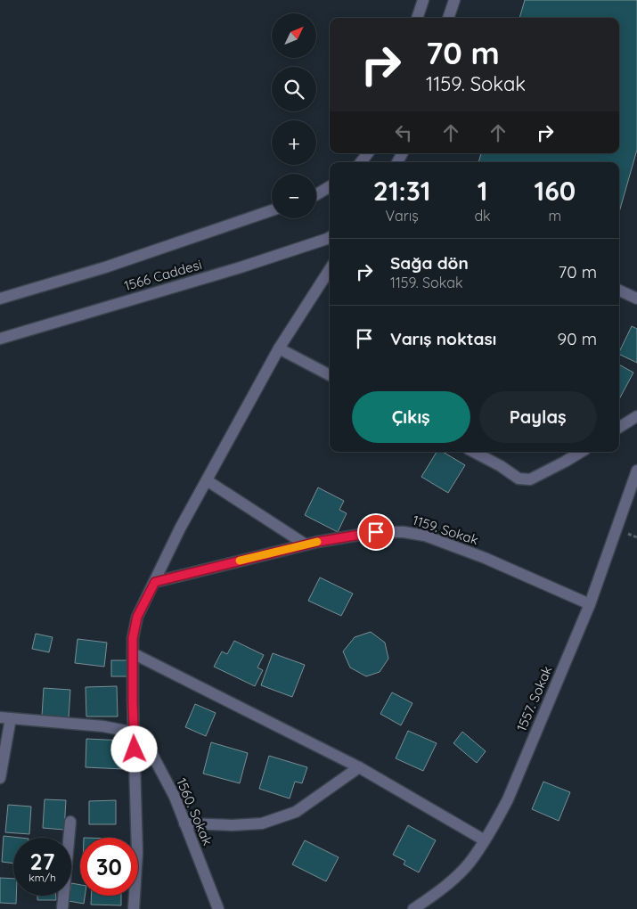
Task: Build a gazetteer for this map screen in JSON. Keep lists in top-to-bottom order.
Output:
{
  "streets": {
    "street": [
      "1566 Caddesi",
      "1159. Sokak",
      "1557. Sokak",
      "1560. Sokak"
    ]
  },
  "crossings": [
    ["1159. Sokak", "1557. Sokak"]
  ],
  "north": "top right",
  "page": {
    "map_buttons": ["+", "−"],
    "turn": ["70 m", "1159. Sokak"],
    "eta": [
      "21:31",
      "Varış",
      "1",
      "dk",
      "160",
      "m"
    ],
    "list": [
      {
        "name": "Sağa dön",
        "note": "1159. Sokak",
        "value": "70 m"
      },
      {
        "name": "Varış noktası",
        "value": "90 m"
      }
    ],
    "buttons": ["Çıkış", "Paylaş"],
    "speed": "27 km/h",
    "limit": "30"
  }
}
